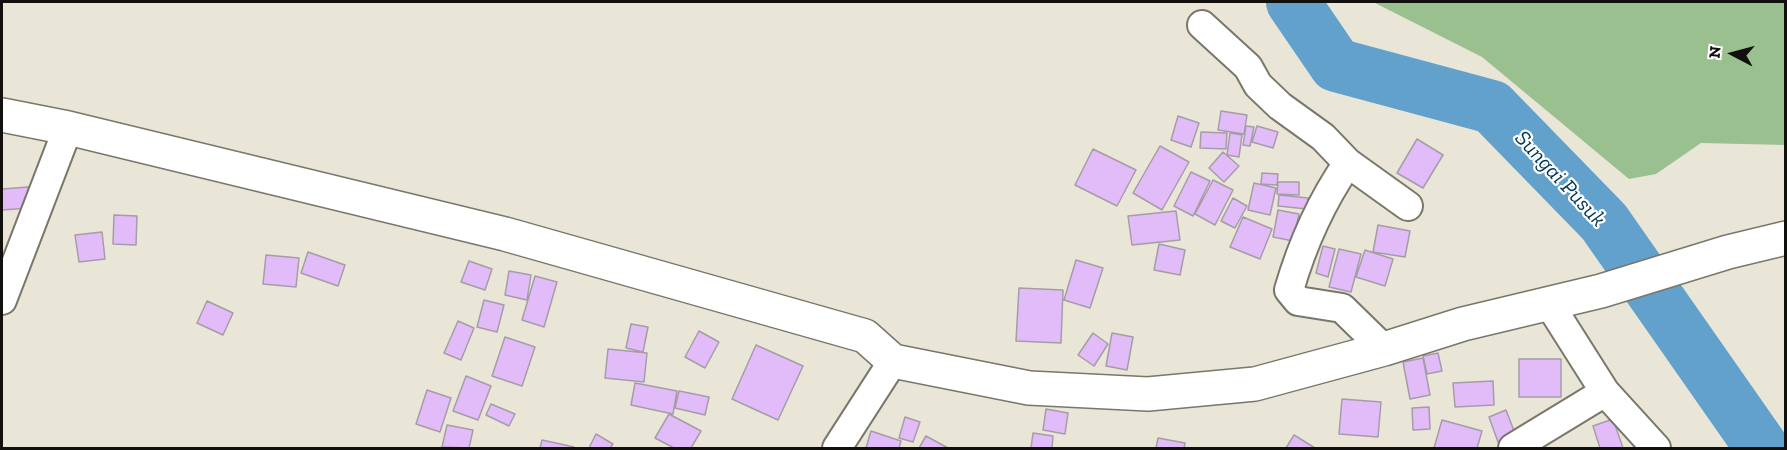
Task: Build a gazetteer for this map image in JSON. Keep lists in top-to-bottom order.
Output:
{
  "water": ["Sungai Pusuk"],
  "north": "left"
}
